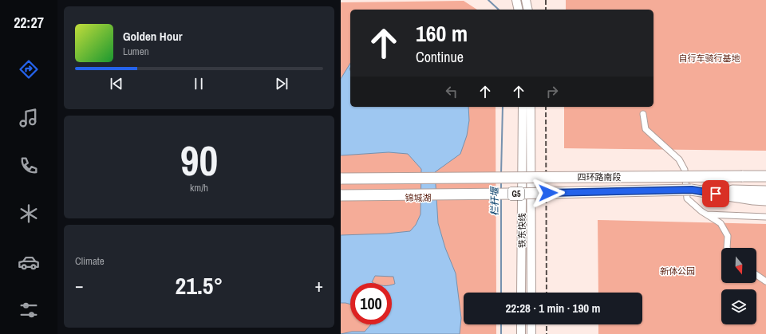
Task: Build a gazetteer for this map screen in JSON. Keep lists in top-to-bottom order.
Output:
{
  "streets": {
    "highway": ["四环路南段", "G5"],
    "main road": ["铁东快线"]
  },
  "crossings": [
    ["四环路南段", "G5"]
  ],
  "water": ["栏杆堰"],
  "parks": ["自行车骑行基地", "锦城湖", "新体公园"],
  "north": "bottom",
  "page": {
    "tabs": "22:27",
    "turn": ["160 m", "Continue"],
    "song": ["Golden Hour", "Lumen"],
    "tile": [
      ["90", "km/h"],
      "Climate"
    ],
    "heat": ["−", "21.5°", "+"],
    "limit": "100",
    "trip": "22:28 · 1 min · 190 m"
  }
}
